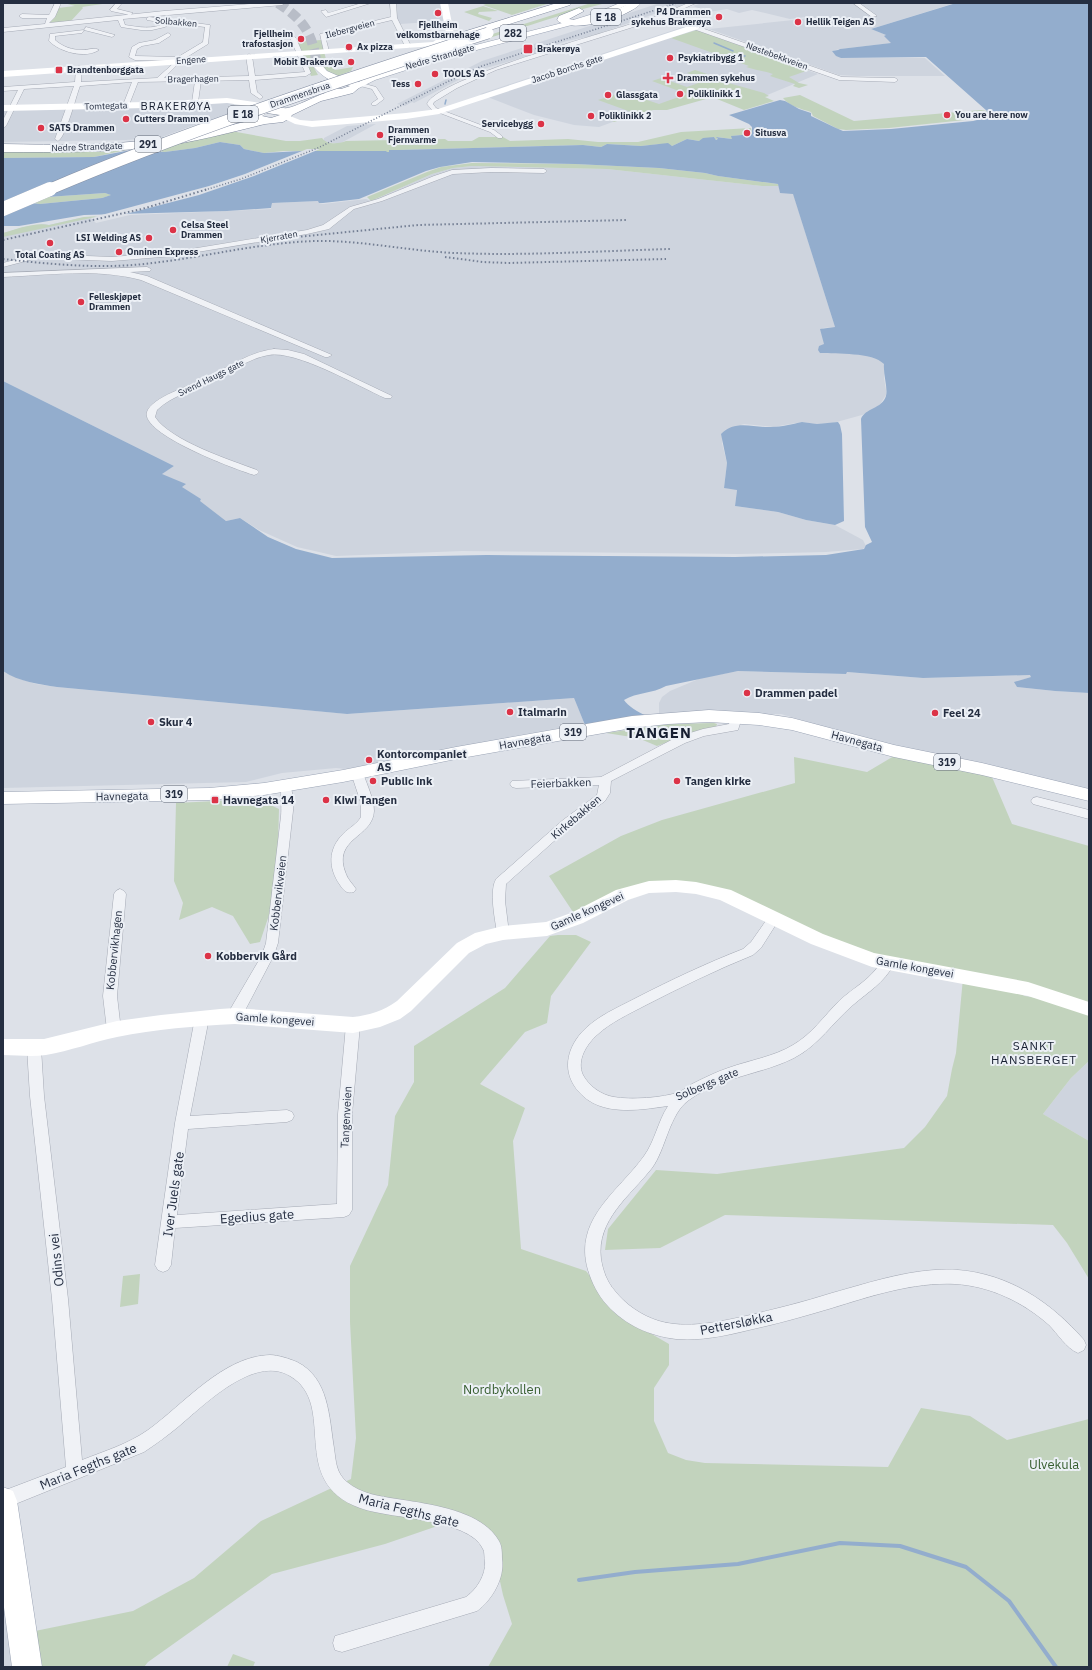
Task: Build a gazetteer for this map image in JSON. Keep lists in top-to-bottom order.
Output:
{
  "streets": {
    "highway": [
      "E 18",
      "Nedre Strandgate",
      "Drammensbrua",
      "291"
    ],
    "main road": [
      "282",
      "Engene",
      "Jacob Borchs gate",
      "Tomtegata",
      "319",
      "Havnegata",
      "Gamle kongevei"
    ],
    "street": [
      "Solbakken",
      "Ilebergveien",
      "Nøstebekkveien",
      "Bragerhagen",
      "Kjerraten",
      "Svend Haugs gate",
      "Feierbakken",
      "Kirkebakken",
      "Kobbervikveien",
      "Kobbervikhagen",
      "Solbergs gate",
      "Tangenveien",
      "Iver Juels gate",
      "Egedius gate",
      "Odins vei",
      "Pettersløkka",
      "Maria Fegths gate"
    ]
  },
  "crossings": [
    ["E 18", "282"],
    ["E 18", "Nedre Strandgate"],
    ["E 18", "Drammensbrua"],
    ["Solbakken", "Engene"],
    ["Solbakken", "Bragerhagen"],
    ["Ilebergveien", "Engene"],
    ["282", "Nedre Strandgate"],
    ["282", "Drammensbrua"],
    ["Nøstebekkveien", "Jacob Borchs gate"],
    ["Nedre Strandgate", "Jacob Borchs gate"],
    ["Nedre Strandgate", "Drammensbrua"],
    ["Nedre Strandgate", "Tomtegata"],
    ["Nedre Strandgate", "291"],
    ["Engene", "Bragerhagen"],
    ["Jacob Borchs gate", "Tomtegata"],
    ["Havnegata", "Kirkebakken"],
    ["Havnegata", "Kobbervikveien"],
    ["Feierbakken", "Kirkebakken"],
    ["Kirkebakken", "Gamle kongevei"],
    ["Kobbervikveien", "Gamle kongevei"],
    ["Gamle kongevei", "Kobbervikhagen"],
    ["Gamle kongevei", "Solbergs gate"],
    ["Gamle kongevei", "Tangenveien"],
    ["Gamle kongevei", "Iver Juels gate"],
    ["Gamle kongevei", "Odins vei"],
    ["Solbergs gate", "Pettersløkka"],
    ["Tangenveien", "Egedius gate"],
    ["Iver Juels gate", "Egedius gate"],
    ["Odins vei", "Maria Fegths gate"]
  ],
  "districts": ["BRAKERØYA", "TANGEN", "SANKT HANSBERGET"],
  "parks": ["Nordbykollen", "Ulvekula"],
  "places": {
    "other": [
      "Fjellheim velkomstbarnehage",
      "P4 Drammen sykehus Brakerøya",
      "Hellik Teigen AS",
      "Fjellheim trafostasjon",
      "Ax pizza",
      "Psykiatribygg 1",
      "Mobit Brakerøya",
      "TOOLS AS",
      "Tess",
      "Poliklinikk 1",
      "Glassgata",
      "You are here now",
      "Poliklinikk 2",
      "Cutters Drammen",
      "Servicebygg",
      "SATS Drammen",
      "Situsva",
      "Drammen Fjernvarme",
      "Celsa Steel Drammen",
      "LSI Welding AS",
      "Total Coating AS",
      "Onninen Express",
      "Felleskjøpet Drammen",
      "Drammen padel",
      "Italmarin",
      "Feel 24",
      "Skur 4",
      "Kontorcompaniet AS",
      "Public ink",
      "Tangen kirke",
      "Kiwi Tangen",
      "Kobbervik Gård"
    ],
    "transit": ["Brakerøya", "Brandtenborggata", "Havnegata 14"],
    "health": ["Drammen sykehus"]
  }
}
